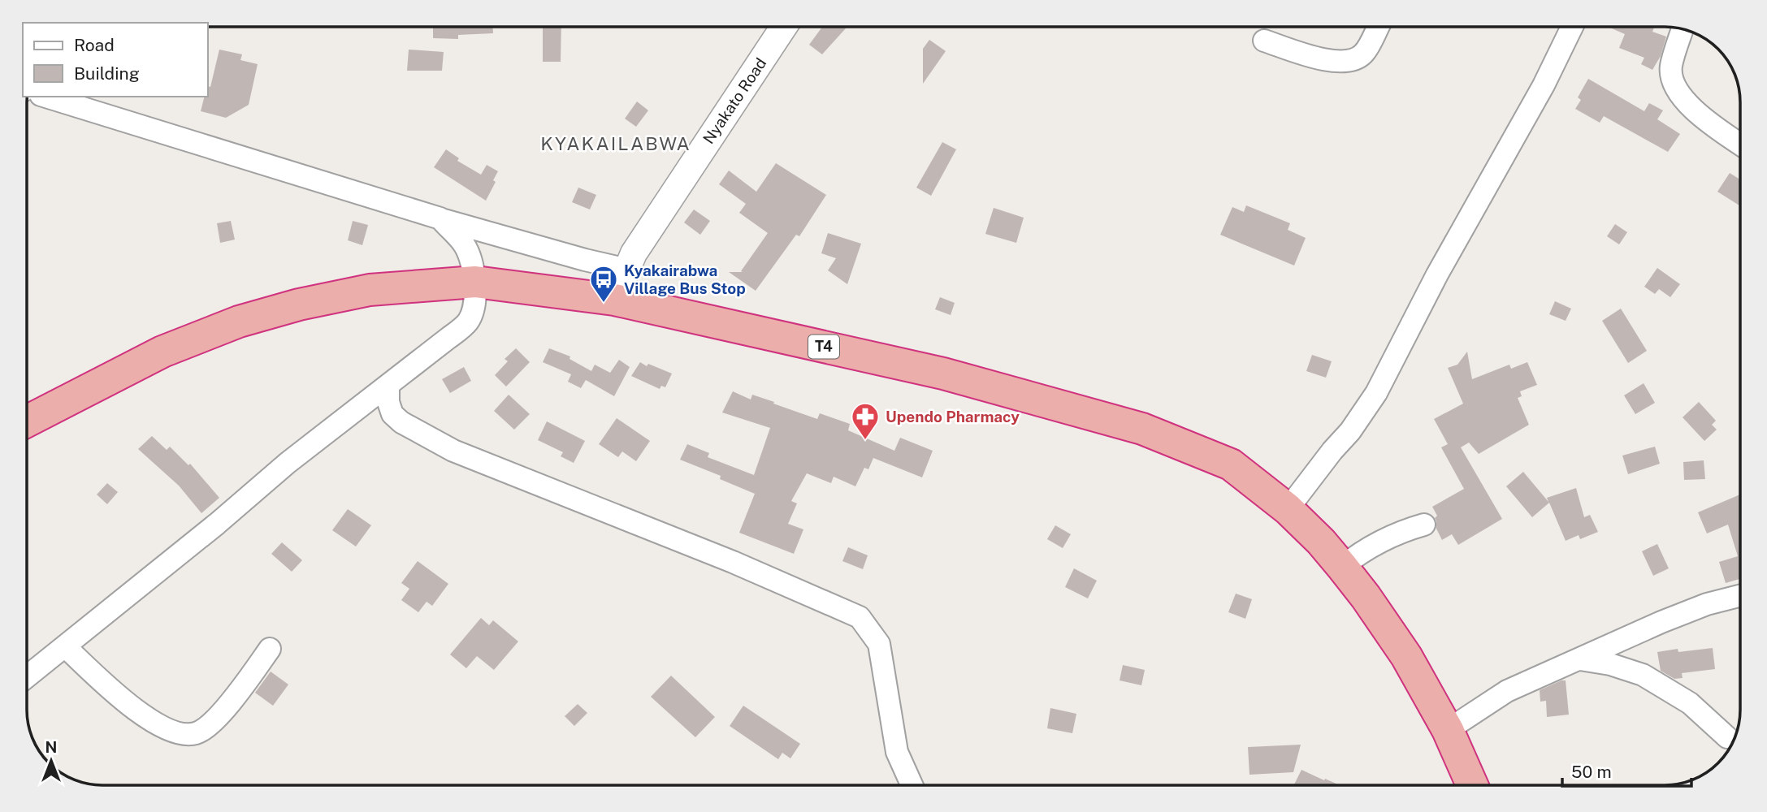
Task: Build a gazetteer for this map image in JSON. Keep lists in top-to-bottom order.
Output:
{
  "streets": {
    "highway": ["T4"],
    "street": ["Nyakato Road"]
  },
  "crossings": [
    ["Nyakato Road", "T4"]
  ],
  "districts": ["KYAKAILABWA"],
  "places": {
    "bus stop": ["Kyakairabwa Village Bus Stop"],
    "pharmacy": ["Upendo Pharmacy"]
  },
  "legend": ["Road", "Building"],
  "scale_bar": "50 m",
  "north": "top"
}
